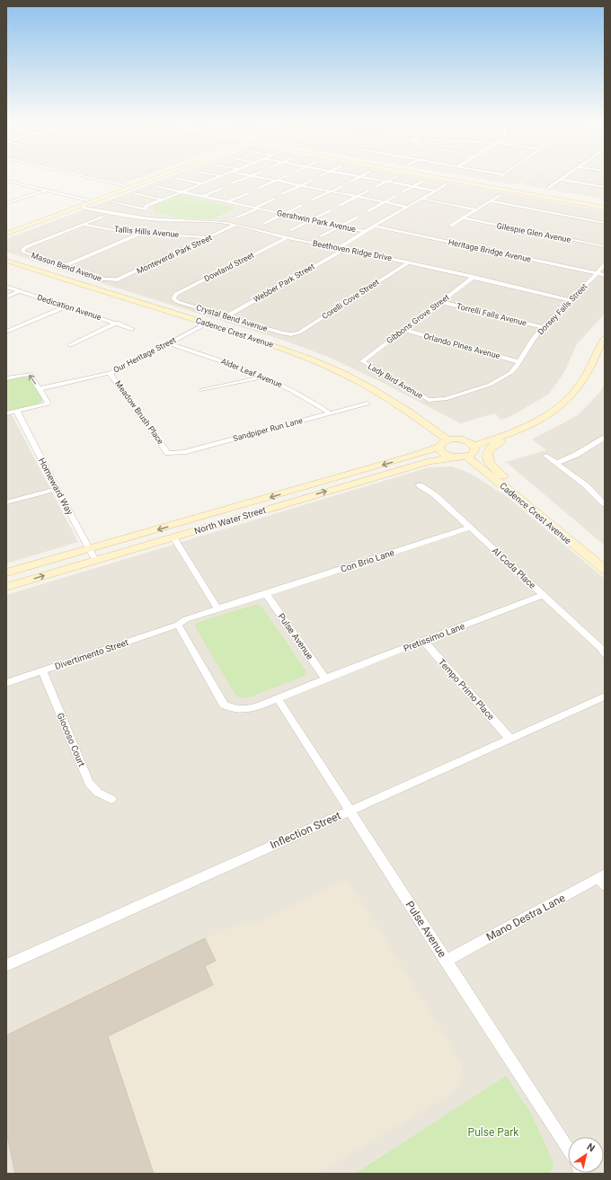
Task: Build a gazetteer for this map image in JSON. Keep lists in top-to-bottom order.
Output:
{
  "streets": {
    "street": [
      "Gershwin Park Avenue",
      "Tallis Hills Avenue",
      "Gilespie Glen Avenue",
      "Beethoven Ridge Drive",
      "Heritage Bridge Avenue",
      "Monteverdi Park Street",
      "Mason Bend Avenue",
      "Dowland Street",
      "Webber Park Street",
      "Corelli Cove Street",
      "Dedication Avenue",
      "Dorsey Falls Street",
      "Torrelli Falls Avenue",
      "Crystal Bend Avenue",
      "Gibbons Grove Street",
      "Cadence Crest Avenue",
      "Orlando Pines Avenue",
      "Our Heritage Street",
      "Alder Leaf Avenue",
      "Lady Bird Avenue",
      "Meadow Brush Place",
      "Sandpiper Run Lane",
      "Homeward Way",
      "North Water Street",
      "Con Brio Lane",
      "Al Coda Place",
      "Pulse Avenue",
      "Pretissimo Lane",
      "Divertimento Street",
      "Tempo Primo Place",
      "Giocoso Court",
      "Inflection Street",
      "Mano Destra Lane"
    ]
  },
  "crossings": [
    ["Tallis Hills Avenue", "Monteverdi Park Street"],
    ["Tallis Hills Avenue", "Mason Bend Avenue"],
    ["Beethoven Ridge Drive", "Monteverdi Park Street"],
    ["Beethoven Ridge Drive", "Dowland Street"],
    ["Beethoven Ridge Drive", "Webber Park Street"],
    ["Beethoven Ridge Drive", "Corelli Cove Street"],
    ["Beethoven Ridge Drive", "Dorsey Falls Street"],
    ["Beethoven Ridge Drive", "Gibbons Grove Street"],
    ["Heritage Bridge Avenue", "Dorsey Falls Street"],
    ["Monteverdi Park Street", "Mason Bend Avenue"],
    ["Dowland Street", "Crystal Bend Avenue"],
    ["Webber Park Street", "Crystal Bend Avenue"],
    ["Corelli Cove Street", "Crystal Bend Avenue"],
    ["Dorsey Falls Street", "Torrelli Falls Avenue"],
    ["Dorsey Falls Street", "Orlando Pines Avenue"],
    ["Dorsey Falls Street", "Lady Bird Avenue"],
    ["Torrelli Falls Avenue", "Gibbons Grove Street"],
    ["Gibbons Grove Street", "Orlando Pines Avenue"],
    ["Gibbons Grove Street", "Lady Bird Avenue"],
    ["Cadence Crest Avenue", "Our Heritage Street"],
    ["Cadence Crest Avenue", "North Water Street"],
    ["Our Heritage Street", "Alder Leaf Avenue"],
    ["Our Heritage Street", "Meadow Brush Place"],
    ["Alder Leaf Avenue", "Sandpiper Run Lane"],
    ["Meadow Brush Place", "Sandpiper Run Lane"],
    ["Homeward Way", "North Water Street"],
    ["Con Brio Lane", "Al Coda Place"],
    ["Con Brio Lane", "Pulse Avenue"],
    ["Al Coda Place", "Pretissimo Lane"],
    ["Pulse Avenue", "Pretissimo Lane"],
    ["Pulse Avenue", "Inflection Street"],
    ["Pulse Avenue", "Mano Destra Lane"],
    ["Pretissimo Lane", "Tempo Primo Place"],
    ["Divertimento Street", "Giocoso Court"],
    ["Tempo Primo Place", "Inflection Street"]
  ],
  "parks": ["Pulse Park"],
  "north": "top right"
}
